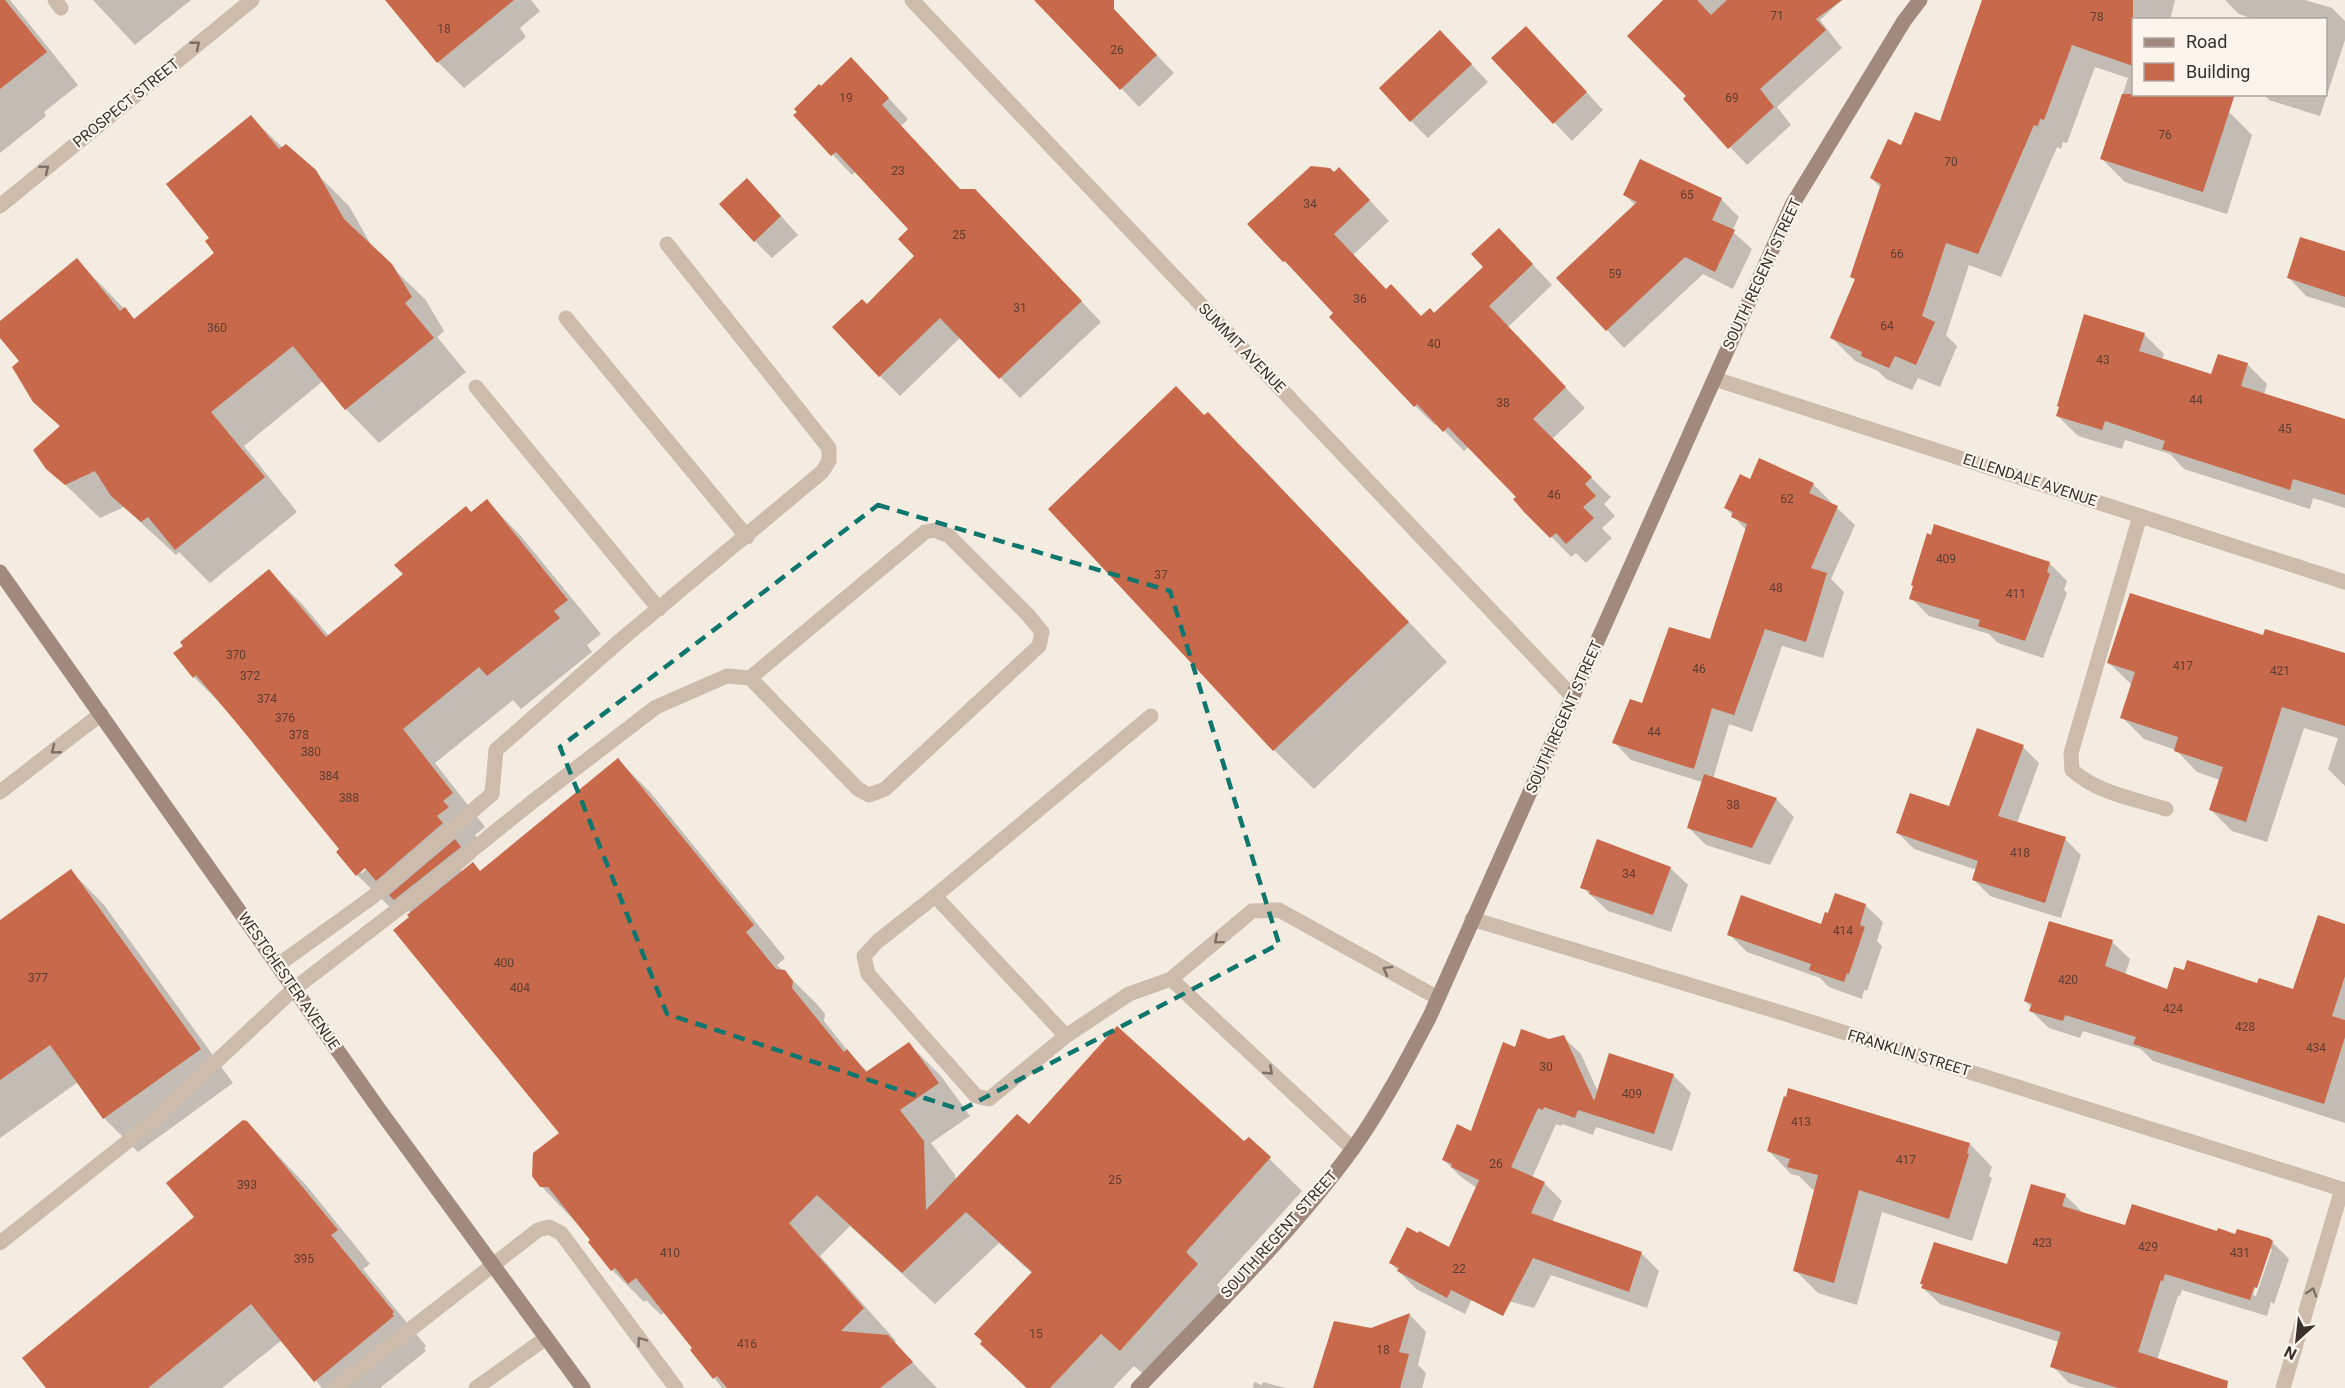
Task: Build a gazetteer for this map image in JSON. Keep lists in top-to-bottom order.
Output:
{
  "streets": {
    "street": [
      "PROSPECT STREET",
      "SOUTH REGENT STREET",
      "SUMMIT AVENUE",
      "ELLENDALE AVENUE",
      "WESTCHESTER AVENUE",
      "FRANKLIN STREET"
    ]
  },
  "crossings": [
    ["SOUTH REGENT STREET", "SUMMIT AVENUE"],
    ["SOUTH REGENT STREET", "ELLENDALE AVENUE"],
    ["SOUTH REGENT STREET", "FRANKLIN STREET"]
  ],
  "one_way": ["PROSPECT STREET"],
  "house_numbers": [
    "71",
    "78",
    "18",
    "26",
    "19",
    "69",
    "76",
    "70",
    "23",
    "65",
    "34",
    "25",
    "66",
    "59",
    "36",
    "31",
    "64",
    "360",
    "40",
    "43",
    "44",
    "38",
    "45",
    "46",
    "62",
    "409",
    "37",
    "48",
    "411",
    "370",
    "417",
    "46",
    "421",
    "372",
    "374",
    "376",
    "44",
    "378",
    "380",
    "384",
    "388",
    "38",
    "418",
    "34",
    "414",
    "400",
    "377",
    "420",
    "404",
    "424",
    "428",
    "434",
    "30",
    "409",
    "413",
    "417",
    "26",
    "25",
    "393",
    "423",
    "429",
    "410",
    "431",
    "395",
    "22",
    "15",
    "416",
    "18"
  ],
  "legend": ["Road", "Building"],
  "north": "bottom left"
}
